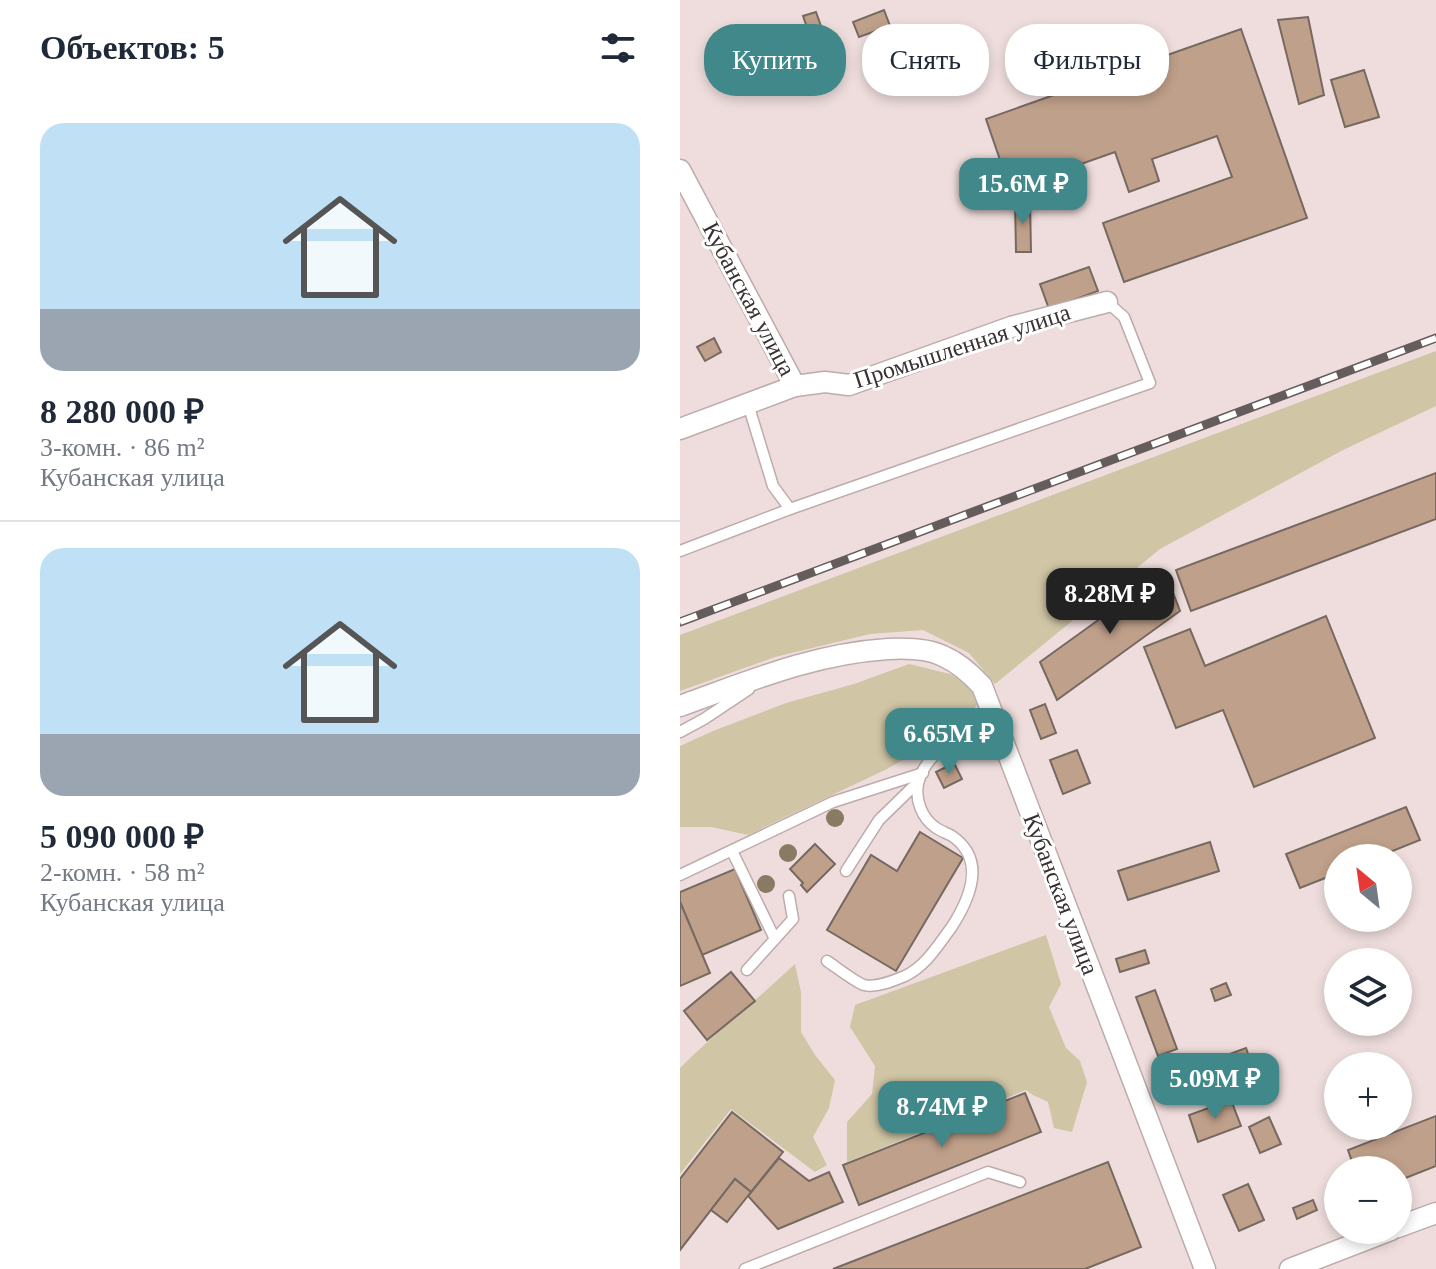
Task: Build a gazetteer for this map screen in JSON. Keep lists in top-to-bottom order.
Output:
{
  "streets": {
    "street": ["Кубанская улица", "Промышленная улица"]
  },
  "crossings": [
    ["Кубанская улица", "Промышленная улица"]
  ],
  "north": "top left",
  "page": {
    "heading": "Объектов: 5",
    "chip": ["Купить", "Снять", "Фильтры"],
    "list": [
      {
        "name": "8 280 000 ₽",
        "note": "3-комн. · 86 m² · Кубанская улица"
      },
      {
        "name": "5 090 000 ₽",
        "note": "2-комн. · 58 m² · Кубанская улица"
      }
    ],
    "price": [
      "15.6M ₽",
      "8.28M ₽",
      "6.65M ₽",
      "5.09M ₽",
      "8.74M ₽"
    ],
    "map_buttons": ["+", "−"]
  }
}
